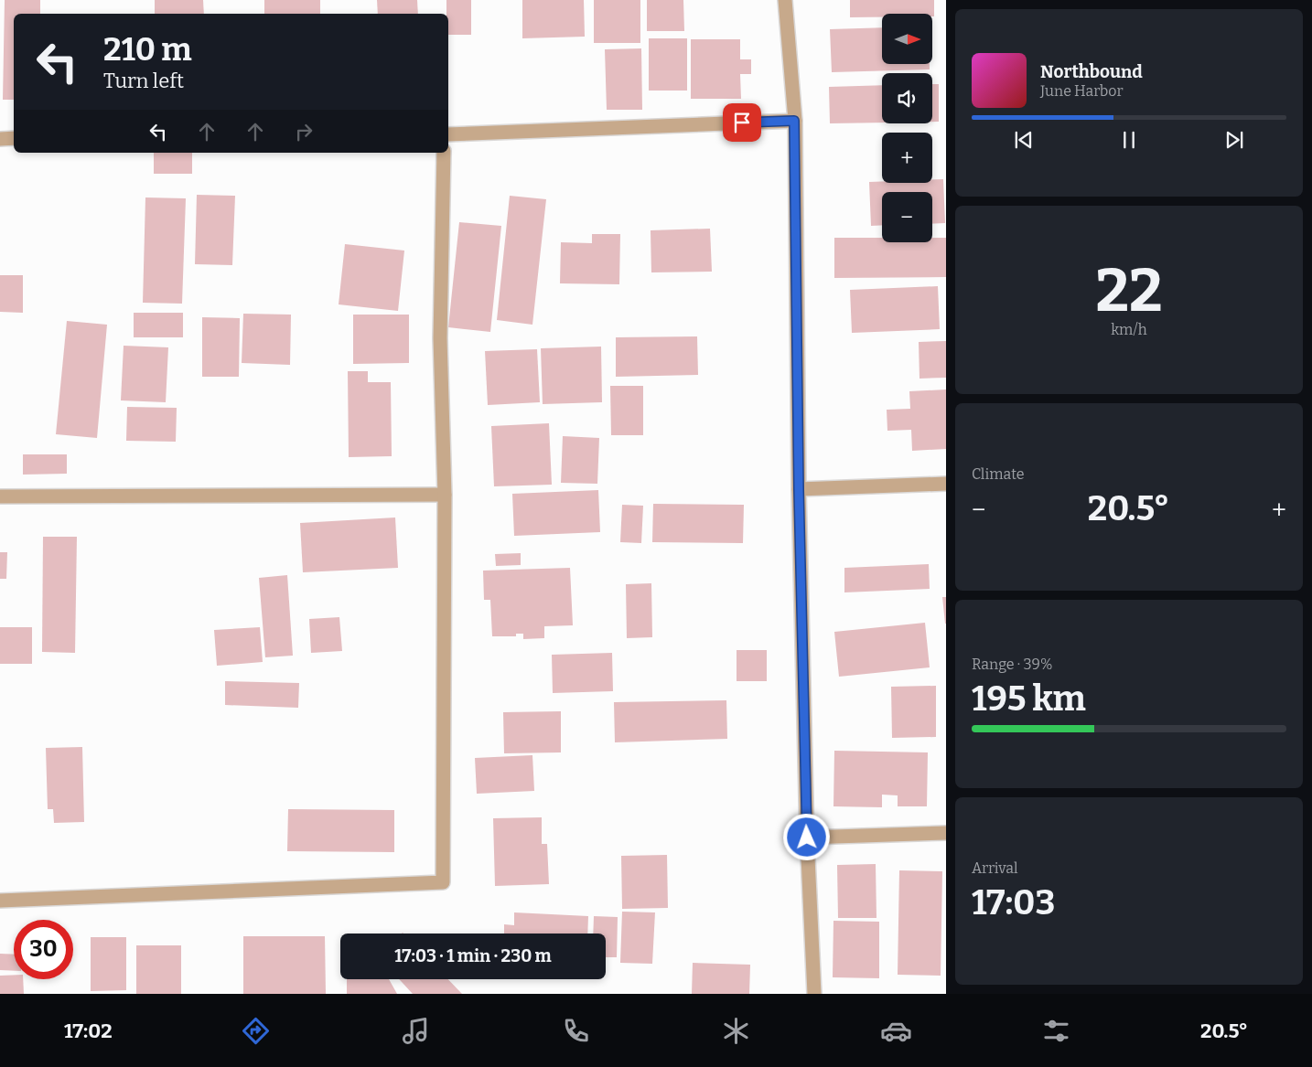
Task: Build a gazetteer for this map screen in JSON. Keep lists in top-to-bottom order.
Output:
{
  "north": "right",
  "page": {
    "map_buttons": ["+", "−"],
    "turn": ["210 m", "Turn left"],
    "song": ["Northbound", "June Harbor"],
    "tile": [
      ["22", "km/h"],
      "Climate",
      ["Range · 39%", "195 km"],
      ["Arrival", "17:03"]
    ],
    "heat": ["−", "20.5°", "+"],
    "limit": "30",
    "trip": "17:03 · 1 min · 230 m",
    "tabs": ["17:02", "20.5°"]
  }
}
